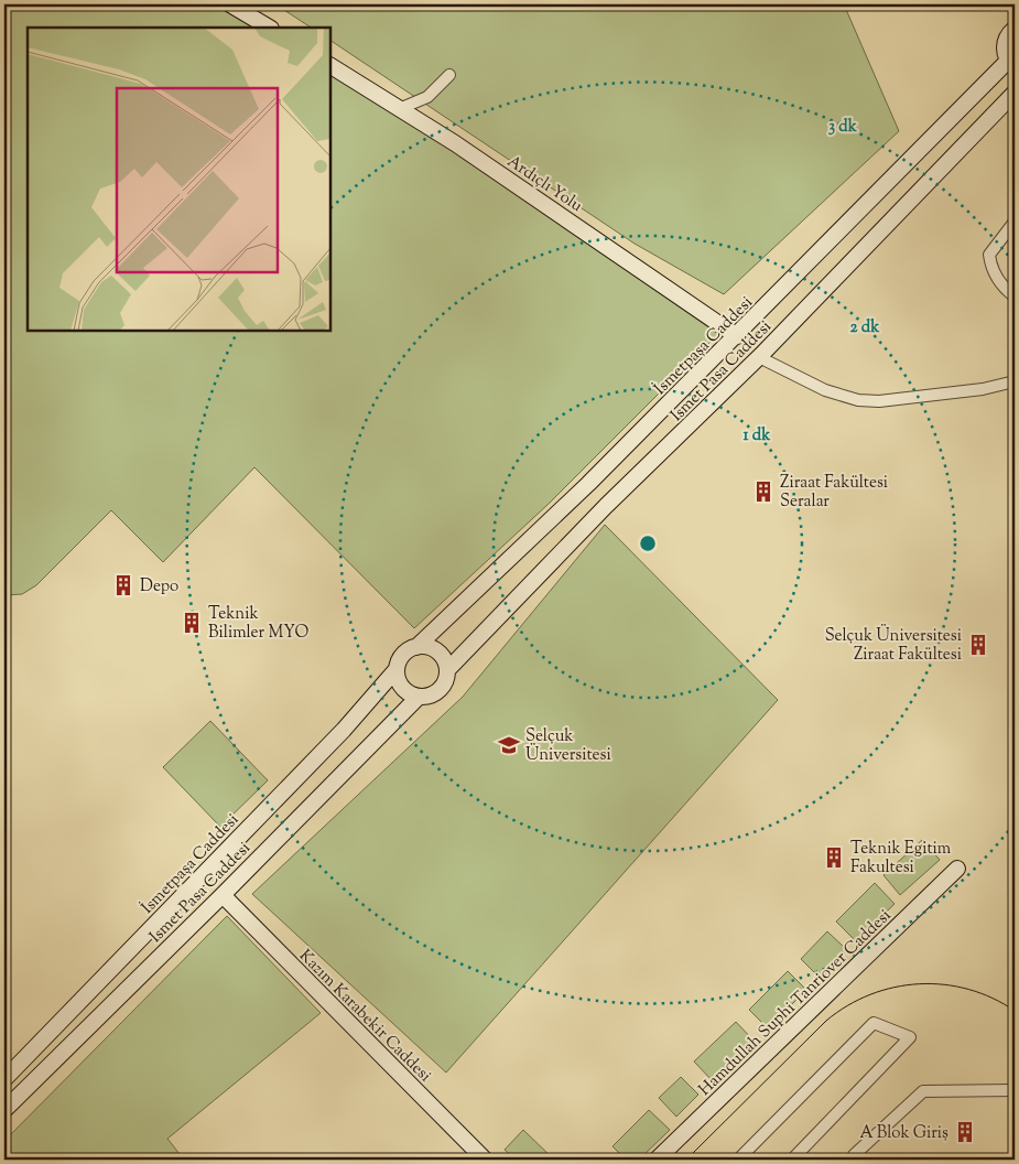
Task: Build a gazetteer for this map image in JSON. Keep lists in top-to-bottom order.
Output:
{
  "streets": {
    "main road": [
      "Ardıçlı Yolu",
      "İsmetpaşa Caddesi",
      "Ismet Pasa Caddesi",
      "Hamdullah Suphi Tanriover Caddesi",
      "Kazım Karabekir Caddesi"
    ]
  },
  "crossings": [
    ["Ardıçlı Yolu", "İsmetpaşa Caddesi"],
    ["İsmetpaşa Caddesi", "Ismet Pasa Caddesi"],
    ["Ismet Pasa Caddesi", "Kazım Karabekir Caddesi"]
  ],
  "places": {
    "building": [
      "Ziraat Fakültesi Seralar",
      "Depo",
      "Teknik Bilimler MYO",
      "Selçuk Üniversitesi Ziraat Fakültesi",
      "Teknik Egitim Fakultesi",
      "A Blok Giriş"
    ],
    "school or university": ["Selçuk Üniversitesi"]
  },
  "rings": ["3 dk", "2 dk", "1 dk"]
}
